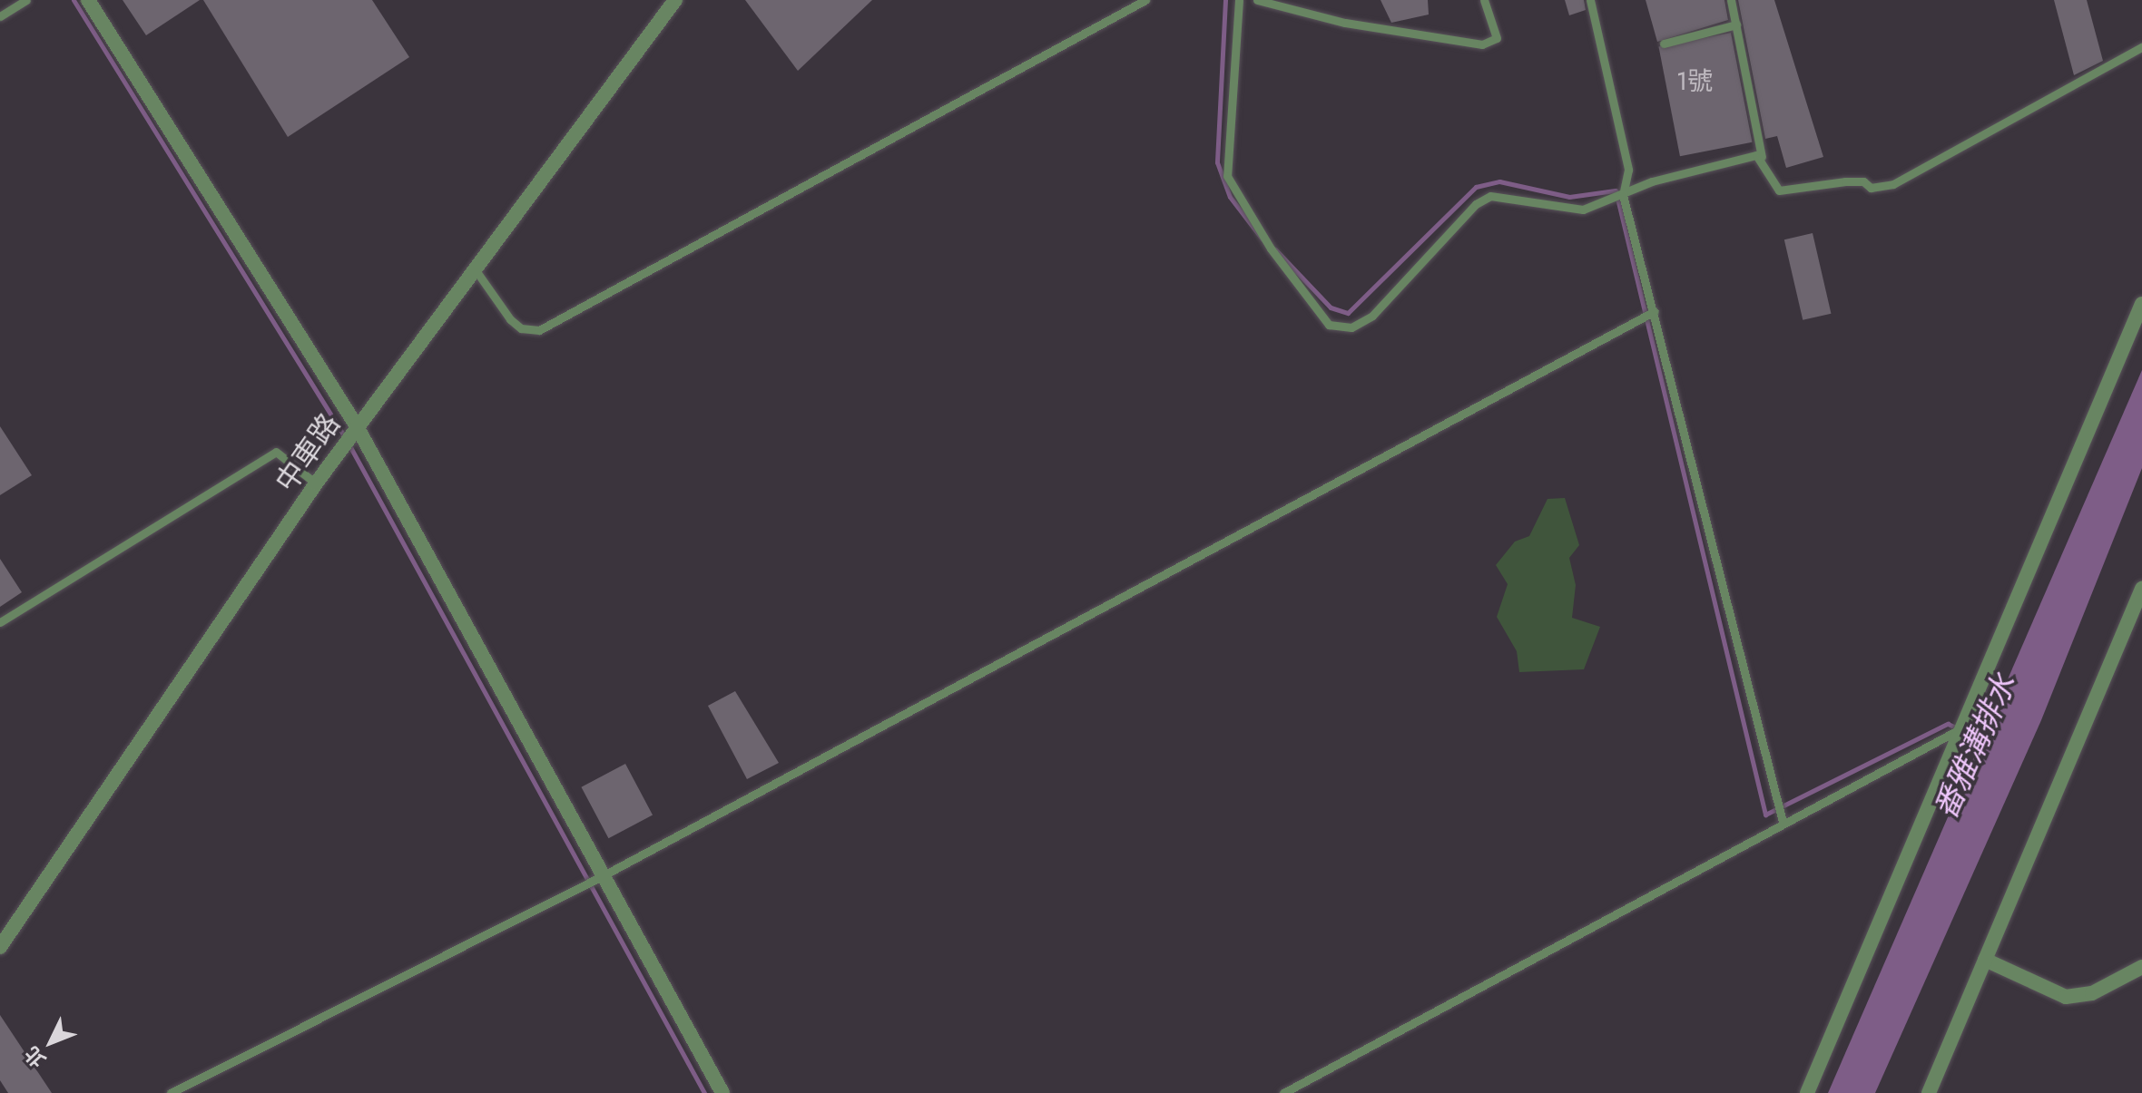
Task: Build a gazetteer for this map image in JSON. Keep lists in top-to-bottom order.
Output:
{
  "streets": {
    "street": ["中車路"]
  },
  "water": ["番雅溝排水"],
  "house_numbers": ["1號"],
  "north": "bottom left"
}
